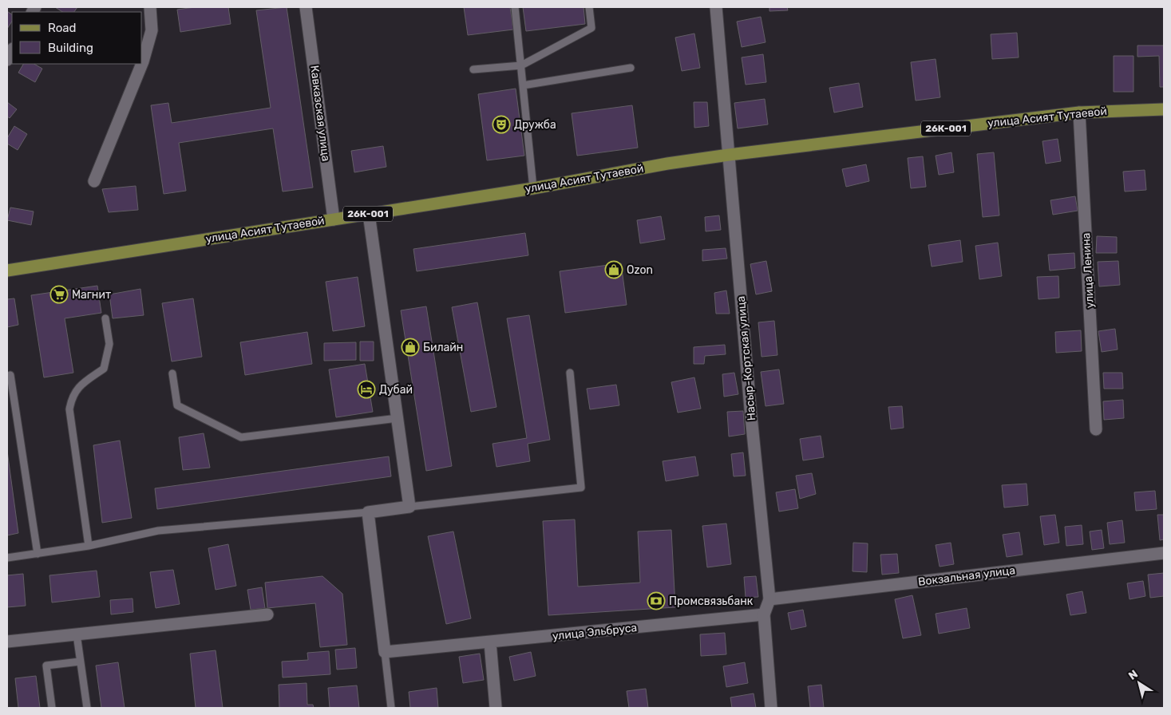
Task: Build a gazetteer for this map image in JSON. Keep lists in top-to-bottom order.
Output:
{
  "streets": {
    "main road": ["улица Асият Тутаевой", "26К-001"],
    "street": [
      "Кавказская улица",
      "улица Ленина",
      "Насыр-Кортская улица",
      "Вокзальная улица",
      "улица Эльбруса"
    ]
  },
  "crossings": [
    ["Кавказская улица", "улица Асият Тутаевой"],
    ["улица Асият Тутаевой", "улица Ленина"],
    ["улица Асият Тутаевой", "Насыр-Кортская улица"],
    ["Насыр-Кортская улица", "Вокзальная улица"],
    ["Насыр-Кортская улица", "улица Эльбруса"]
  ],
  "places": {
    "theatre": ["Дружба"],
    "shop": ["Ozon", "Билайн"],
    "supermarket": ["Магнит"],
    "hotel": ["Дубай"],
    "bank": ["Промсвязьбанк"]
  },
  "legend": ["Road", "Building"],
  "north": "top left"
}
